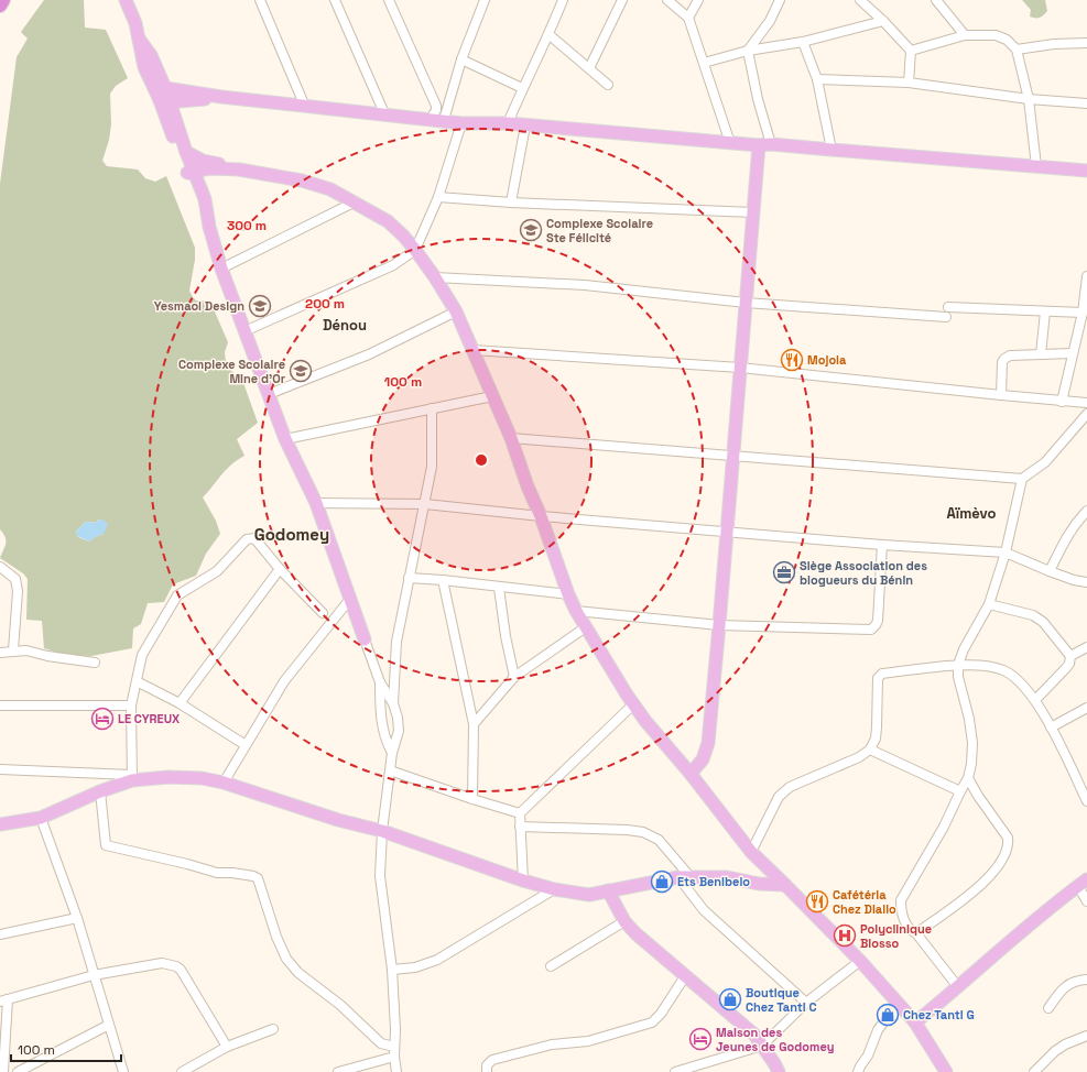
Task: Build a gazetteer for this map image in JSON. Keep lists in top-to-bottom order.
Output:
{
  "districts": ["Dénou", "Aïmèvo", "Godomey"],
  "places": {
    "school or university": ["Complexe Scolaire Ste Félicité", "Yesmaol Design", "Complexe Scolaire Mine d'Or"],
    "restaurant": ["Mojola", "Cafétéria Chez Diallo"],
    "office": ["Siège Association des blogueurs du Bénin"],
    "hotel": ["LE CYREUX", "Maison des Jeunes de Godomey"],
    "shop": ["Ets Benibelo", "Boutique Chez Tanti C", "Chez Tanti G"],
    "hospital": ["Polyclinique Biosso"]
  },
  "scale_bar": "100 m",
  "rings": ["300 m", "200 m", "100 m"]
}
